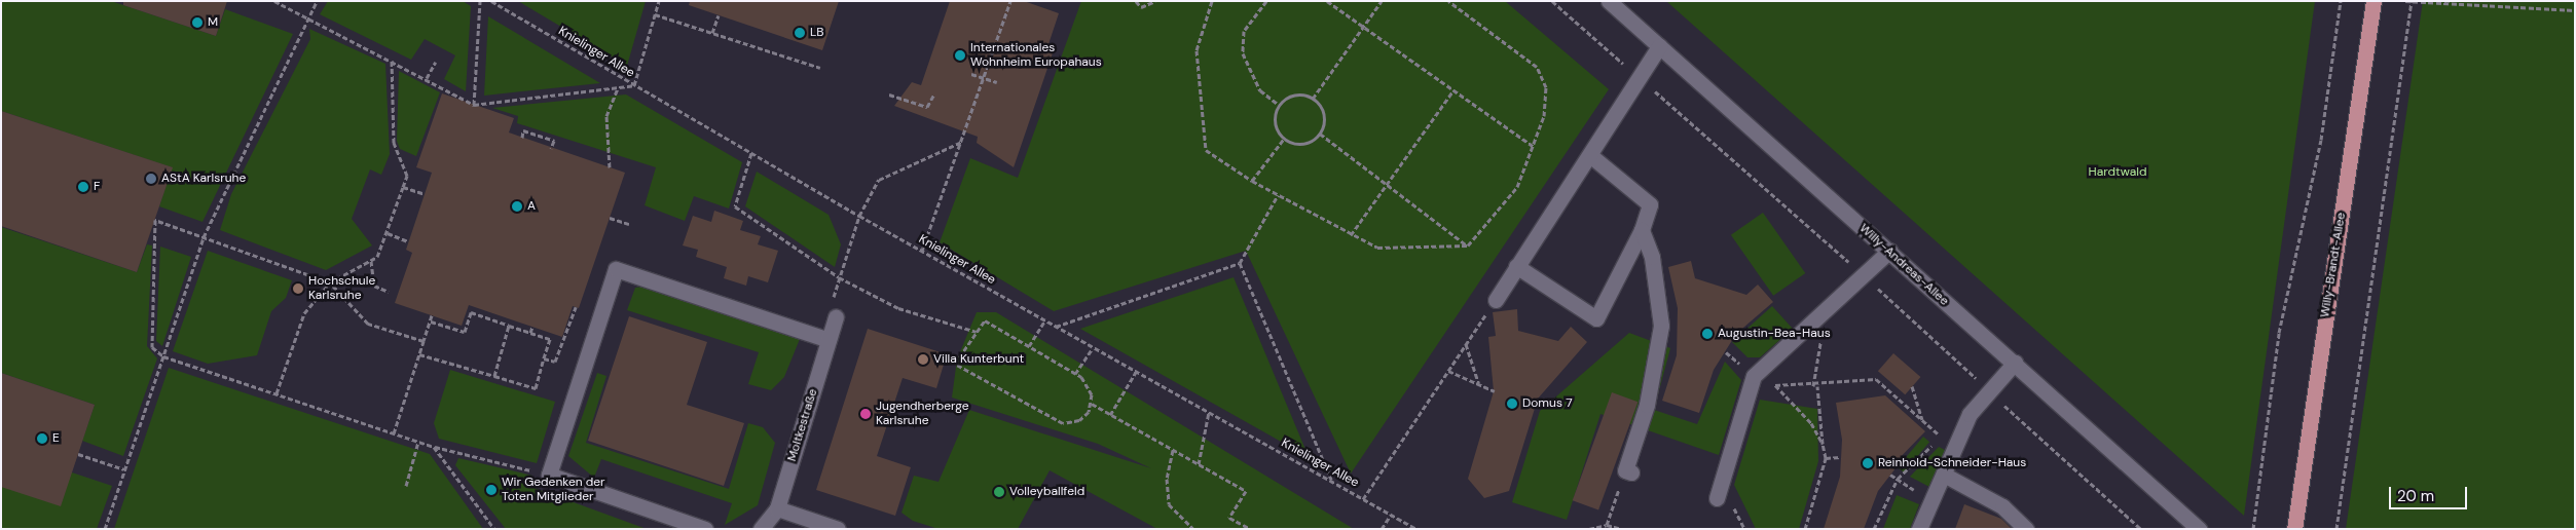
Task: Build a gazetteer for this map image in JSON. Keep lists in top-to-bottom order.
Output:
{
  "streets": {
    "main road": ["Willy-Brandt-Allee"],
    "street": ["Willy-Andreas-Allee", "Moltkestraße"],
    "path": ["Knielinger Allee"]
  },
  "parks": ["Hardtwald"],
  "places": [
    "M",
    "LB",
    "Internationales Wohnheim Europahaus",
    "AStA Karlsruhe",
    "F",
    "A",
    "Hochschule Karlsruhe",
    "Augustin-Bea-Haus",
    "Villa Kunterbunt",
    "Domus 7",
    "Jugendherberge Karlsruhe",
    "E",
    "Reinhold-Schneider-Haus",
    "Wir Gedenken der Toten Mitglieder",
    "Volleyballfeld"
  ],
  "scale_bar": "20 m"
}
